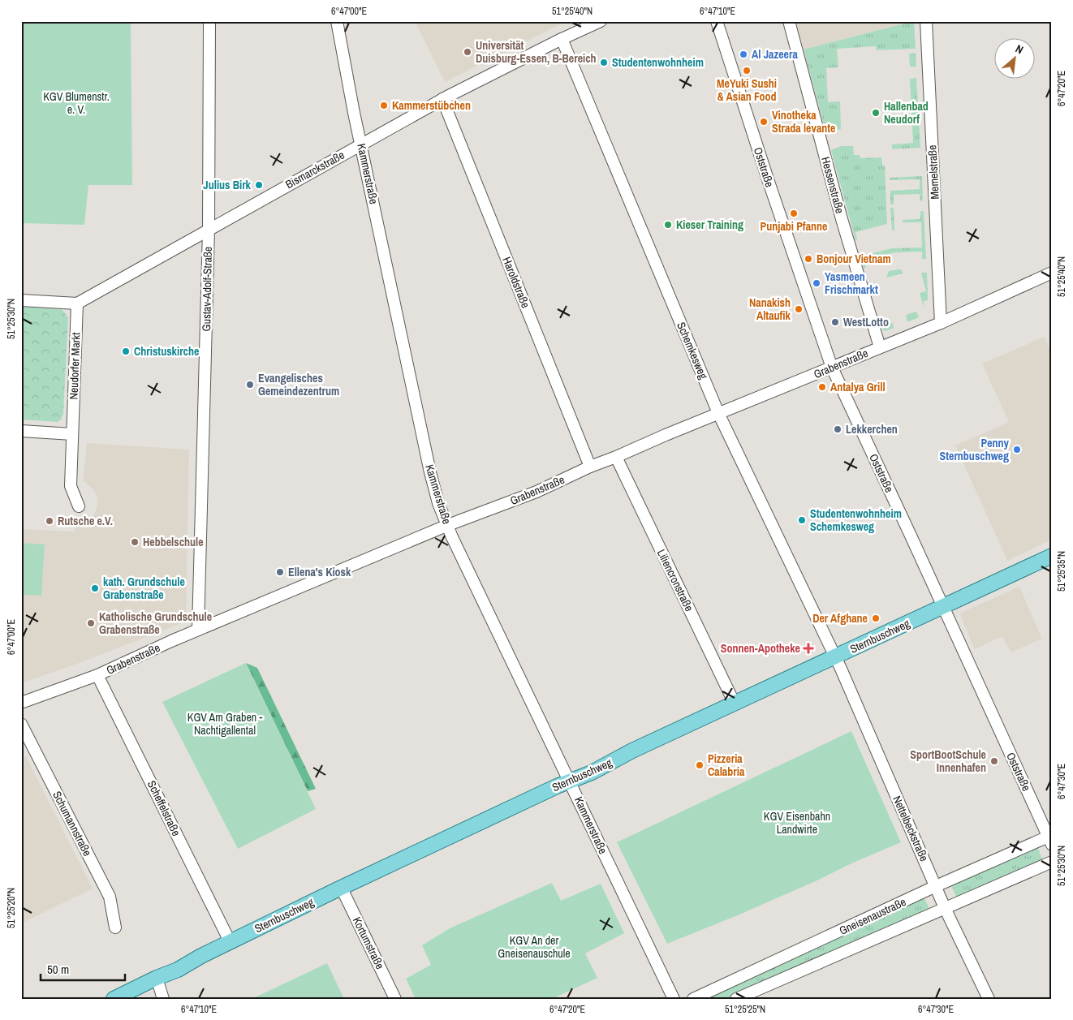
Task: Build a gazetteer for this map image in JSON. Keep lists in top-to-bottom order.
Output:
{
  "streets": {
    "main road": ["Sternbuschweg"],
    "street": [
      "Oststraße",
      "Bismarckstraße",
      "Memelstraße",
      "Kammerstraße",
      "Hessenstraße",
      "Haroldstraße",
      "Gustav-Adolf-Straße",
      "Schemkesweg",
      "Grabenstraße",
      "Neudorfer Markt",
      "Liliencronstraße",
      "Scheffelstraße",
      "Schumannstraße",
      "Nettelbeckstraße",
      "Gneisenaustraße",
      "Kortumstraße"
    ]
  },
  "crossings": [
    ["Oststraße", "Grabenstraße"],
    ["Oststraße", "Sternbuschweg"],
    ["Oststraße", "Gneisenaustraße"],
    ["Bismarckstraße", "Kammerstraße"],
    ["Bismarckstraße", "Haroldstraße"],
    ["Bismarckstraße", "Gustav-Adolf-Straße"],
    ["Bismarckstraße", "Schemkesweg"],
    ["Bismarckstraße", "Neudorfer Markt"],
    ["Memelstraße", "Grabenstraße"],
    ["Kammerstraße", "Grabenstraße"],
    ["Kammerstraße", "Sternbuschweg"],
    ["Hessenstraße", "Grabenstraße"],
    ["Haroldstraße", "Grabenstraße"],
    ["Gustav-Adolf-Straße", "Grabenstraße"],
    ["Schemkesweg", "Grabenstraße"],
    ["Schemkesweg", "Sternbuschweg"],
    ["Schemkesweg", "Nettelbeckstraße"],
    ["Grabenstraße", "Liliencronstraße"],
    ["Grabenstraße", "Scheffelstraße"],
    ["Liliencronstraße", "Sternbuschweg"],
    ["Sternbuschweg", "Scheffelstraße"],
    ["Sternbuschweg", "Nettelbeckstraße"],
    ["Sternbuschweg", "Kortumstraße"],
    ["Nettelbeckstraße", "Gneisenaustraße"]
  ],
  "parks": [
    "KGV Blumenstr. e. V.",
    "KGV Am Graben - Nachtigallental",
    "KGV Eisenbahn Landwirte",
    "KGV An der Gneisenauschule"
  ],
  "places": {
    "other": [
      "Universität Duisburg-Essen, B-Bereich",
      "Al Jazeera",
      "Studentenwohnheim",
      "MeYuki Sushi & Asian Food",
      "Kammerstübchen",
      "Hallenbad Neudorf",
      "Vinotheka Strada levante",
      "Julius Birk",
      "Punjabi Pfanne",
      "Kieser Training",
      "Bonjour Vietnam",
      "Yasmeen Frischmarkt",
      "Nanakish Altaufik",
      "WestLotto",
      "Christuskirche",
      "Evangelisches Gemeindezentrum",
      "Antalya Grill",
      "Lekkerchen",
      "Penny Sternbuschweg",
      "Studentenwohnheim Schemkesweg",
      "Rutsche e.V.",
      "Hebbelschule",
      "Ellena's Kiosk",
      "kath. Grundschule Grabenstraße",
      "Der Afghane",
      "Katholische Grundschule Grabenstraße",
      "SportBootSchule Innenhafen",
      "Pizzeria Calabria"
    ],
    "health": ["Sonnen-Apotheke"]
  },
  "scale_bar": "50 m",
  "north": "top right",
  "coordinates": [
    "6°47'00\"E",
    "51°25'40\"N",
    "6°47'10\"E",
    "6°47'20\"E",
    "51°25'30\"N",
    "51°25'35\"N",
    "6°47'30\"E",
    "51°25'20\"N",
    "51°25'25\"N"
  ]
}
